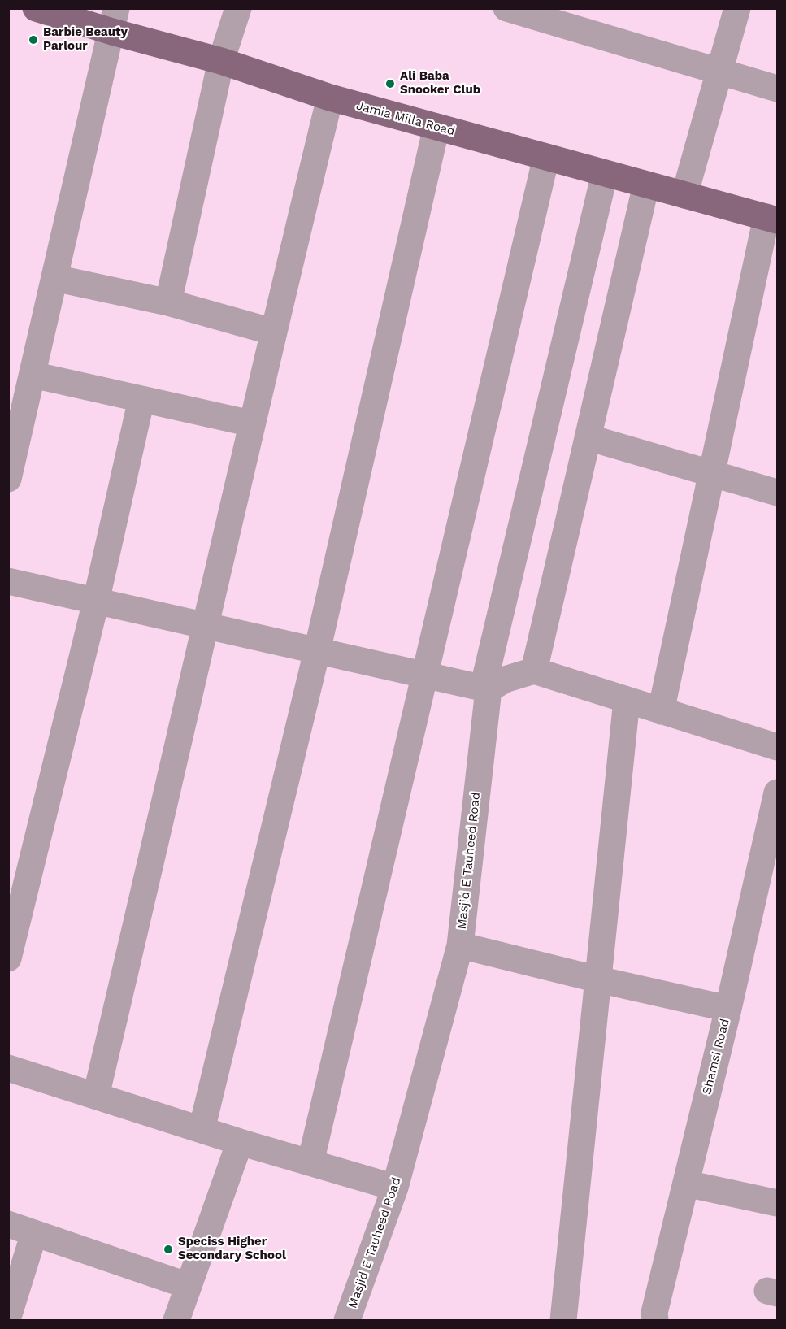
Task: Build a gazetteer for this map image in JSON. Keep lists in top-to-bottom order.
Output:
{
  "streets": {
    "main road": ["Jamia Milla Road"],
    "street": ["Masjid E Tauheed Road", "Shamsi Road"]
  },
  "crossings": [
    ["Jamia Milla Road", "Masjid E Tauheed Road"]
  ],
  "places": ["Barbie Beauty Parlour", "Ali Baba Snooker Club", "Speciss Higher Secondary School"]
}
